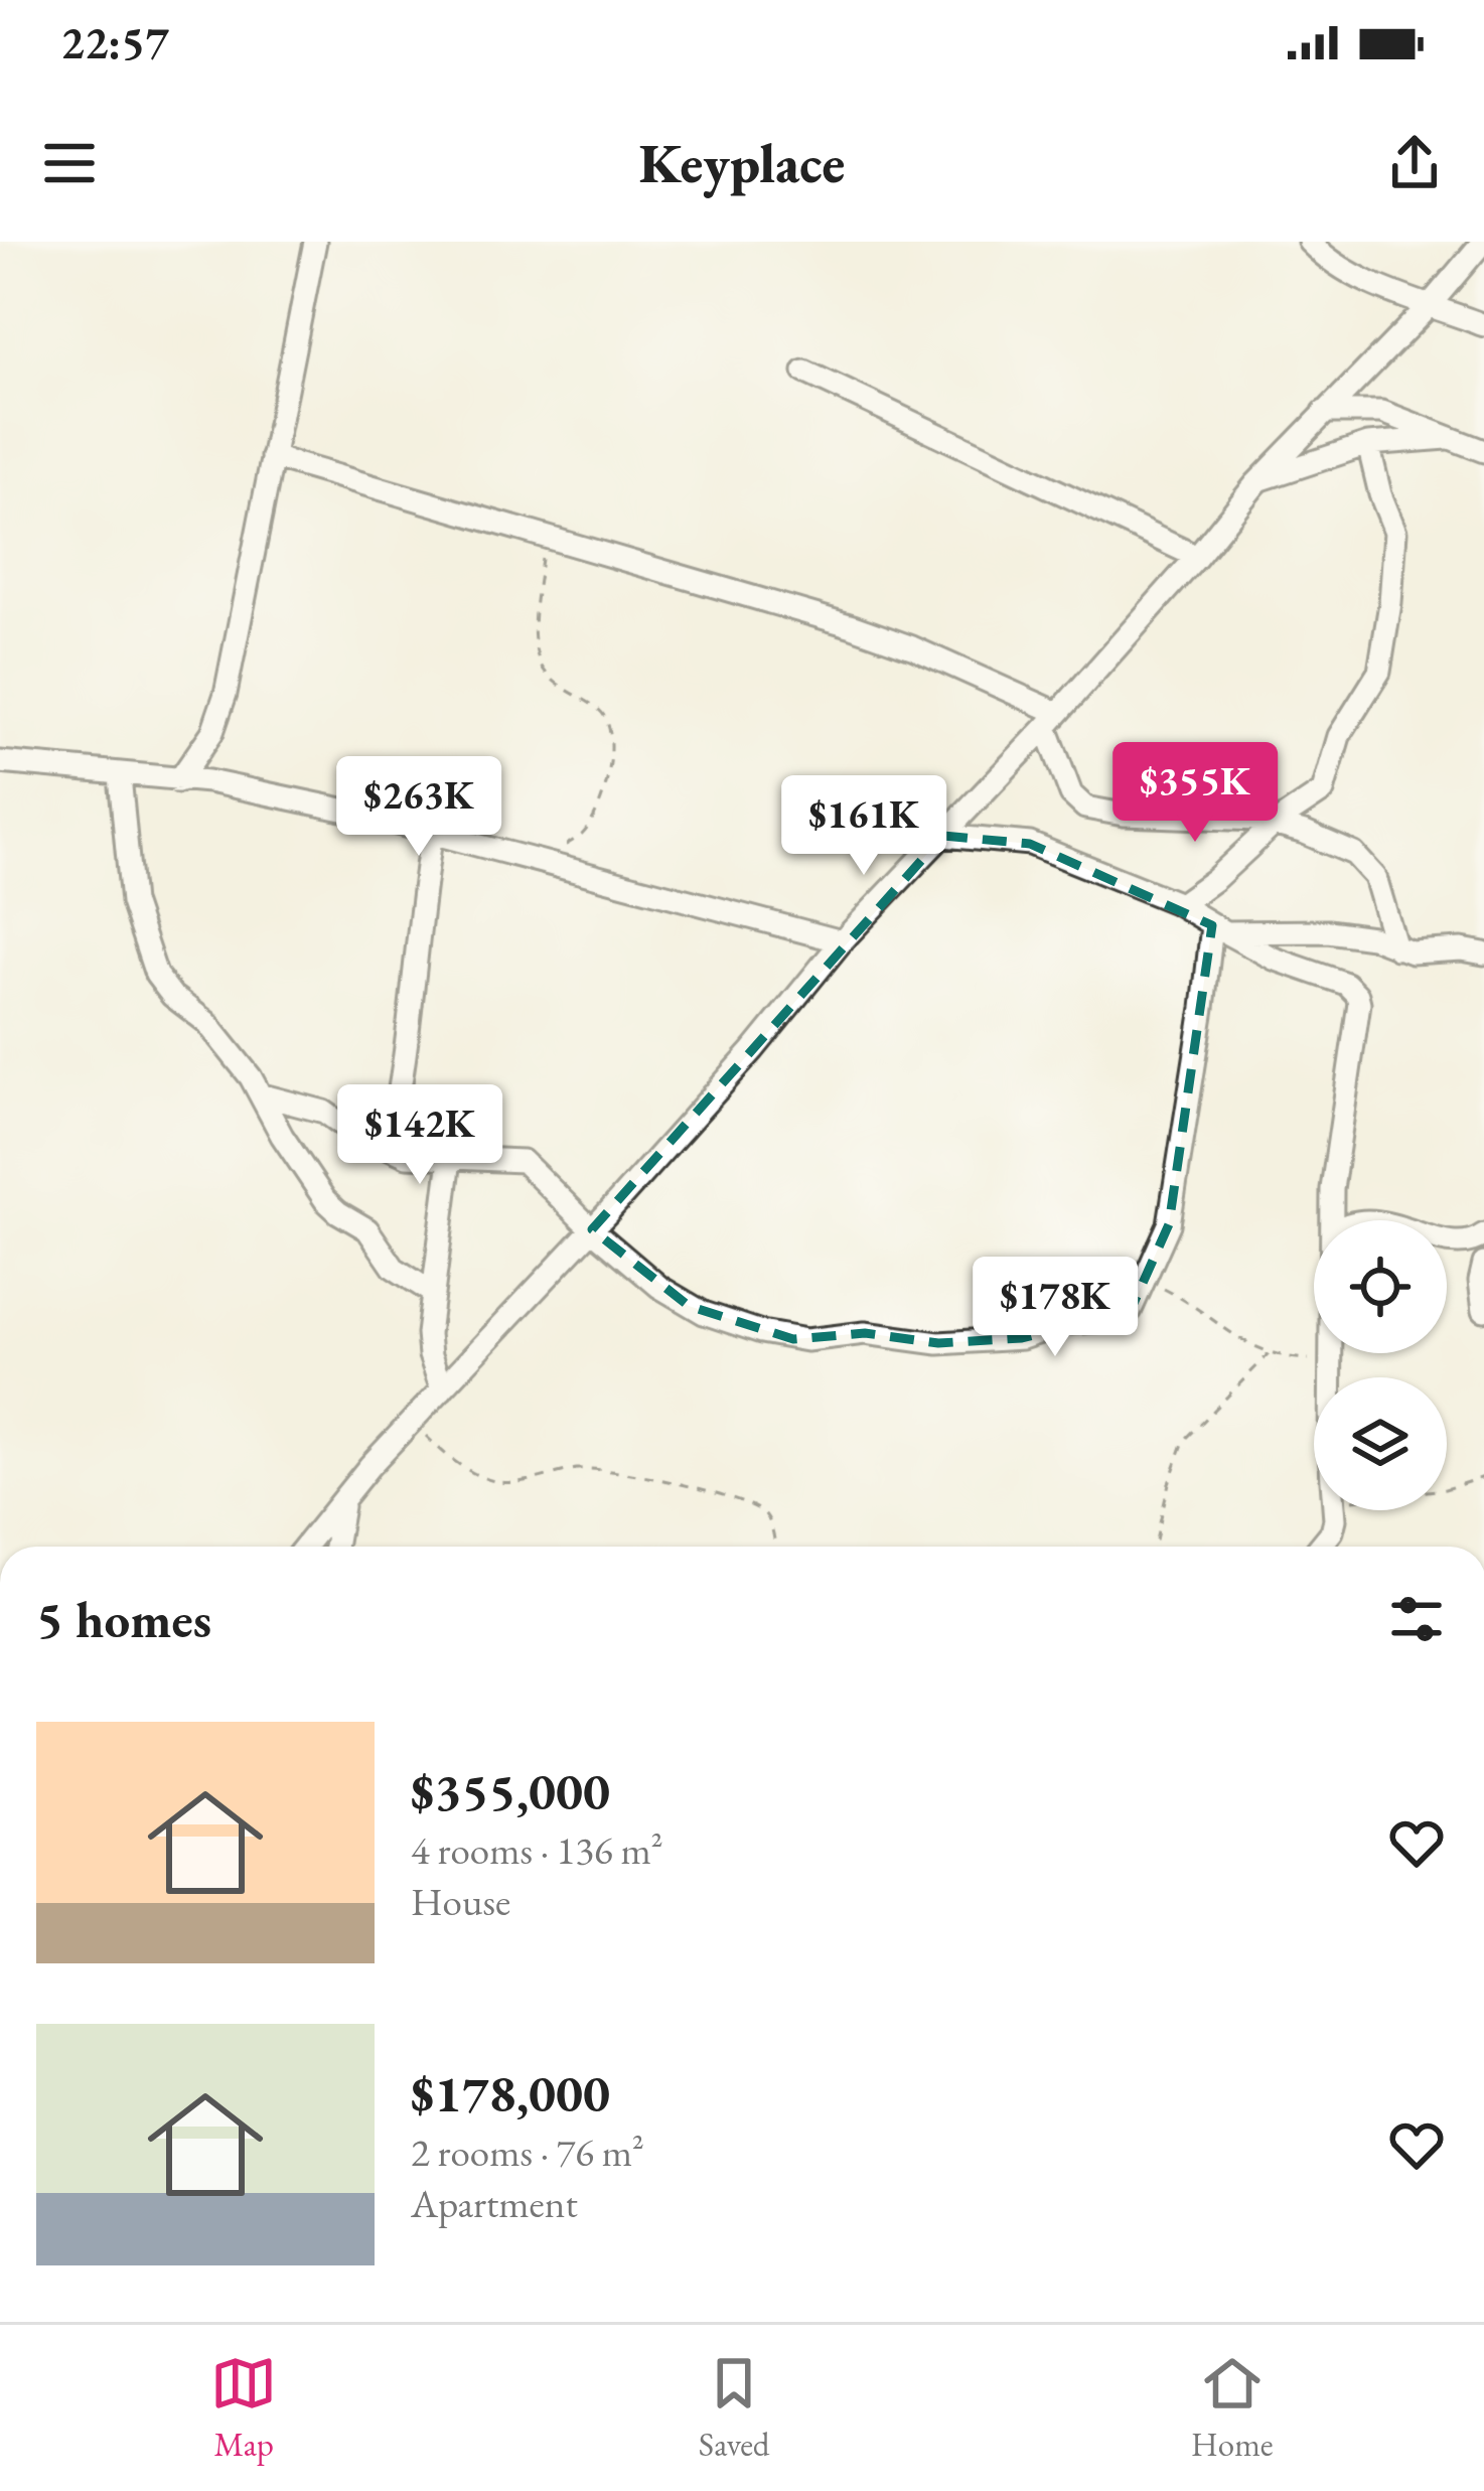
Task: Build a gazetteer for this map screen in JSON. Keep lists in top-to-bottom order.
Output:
{
  "page": {
    "status": "22:57",
    "header": "Keyplace",
    "price": [
      "$355K",
      "$263K",
      "$161K",
      "$142K",
      "$178K"
    ],
    "heading": "5 homes",
    "list": [
      {
        "name": "$355,000",
        "note": "4 rooms · 136 m² · House"
      },
      {
        "name": "$178,000",
        "note": "2 rooms · 76 m² · Apartment"
      }
    ],
    "tabs": ["Map", "Saved", "Home"]
  }
}
